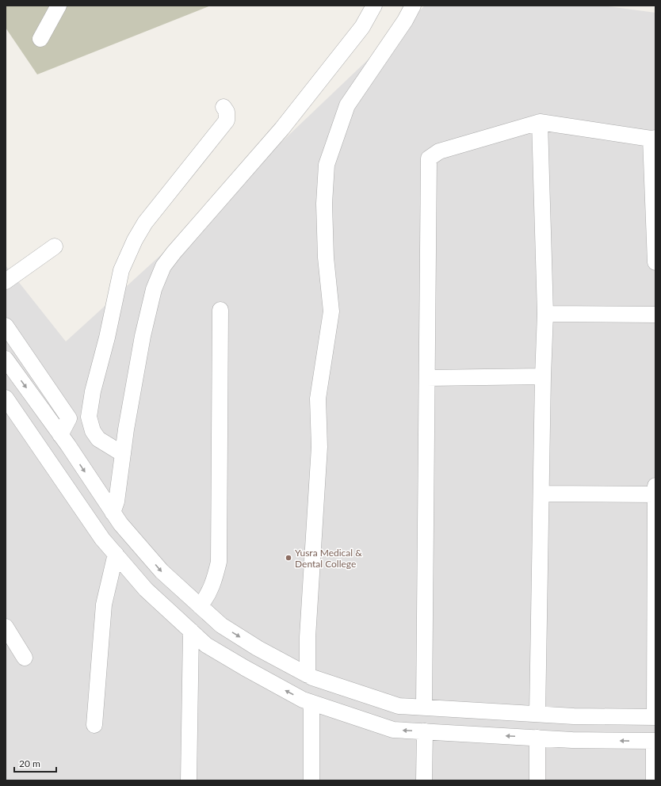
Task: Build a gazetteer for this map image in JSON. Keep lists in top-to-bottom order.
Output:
{
  "places": ["Yusra Medical & Dental College"],
  "scale_bar": "20 m"
}
